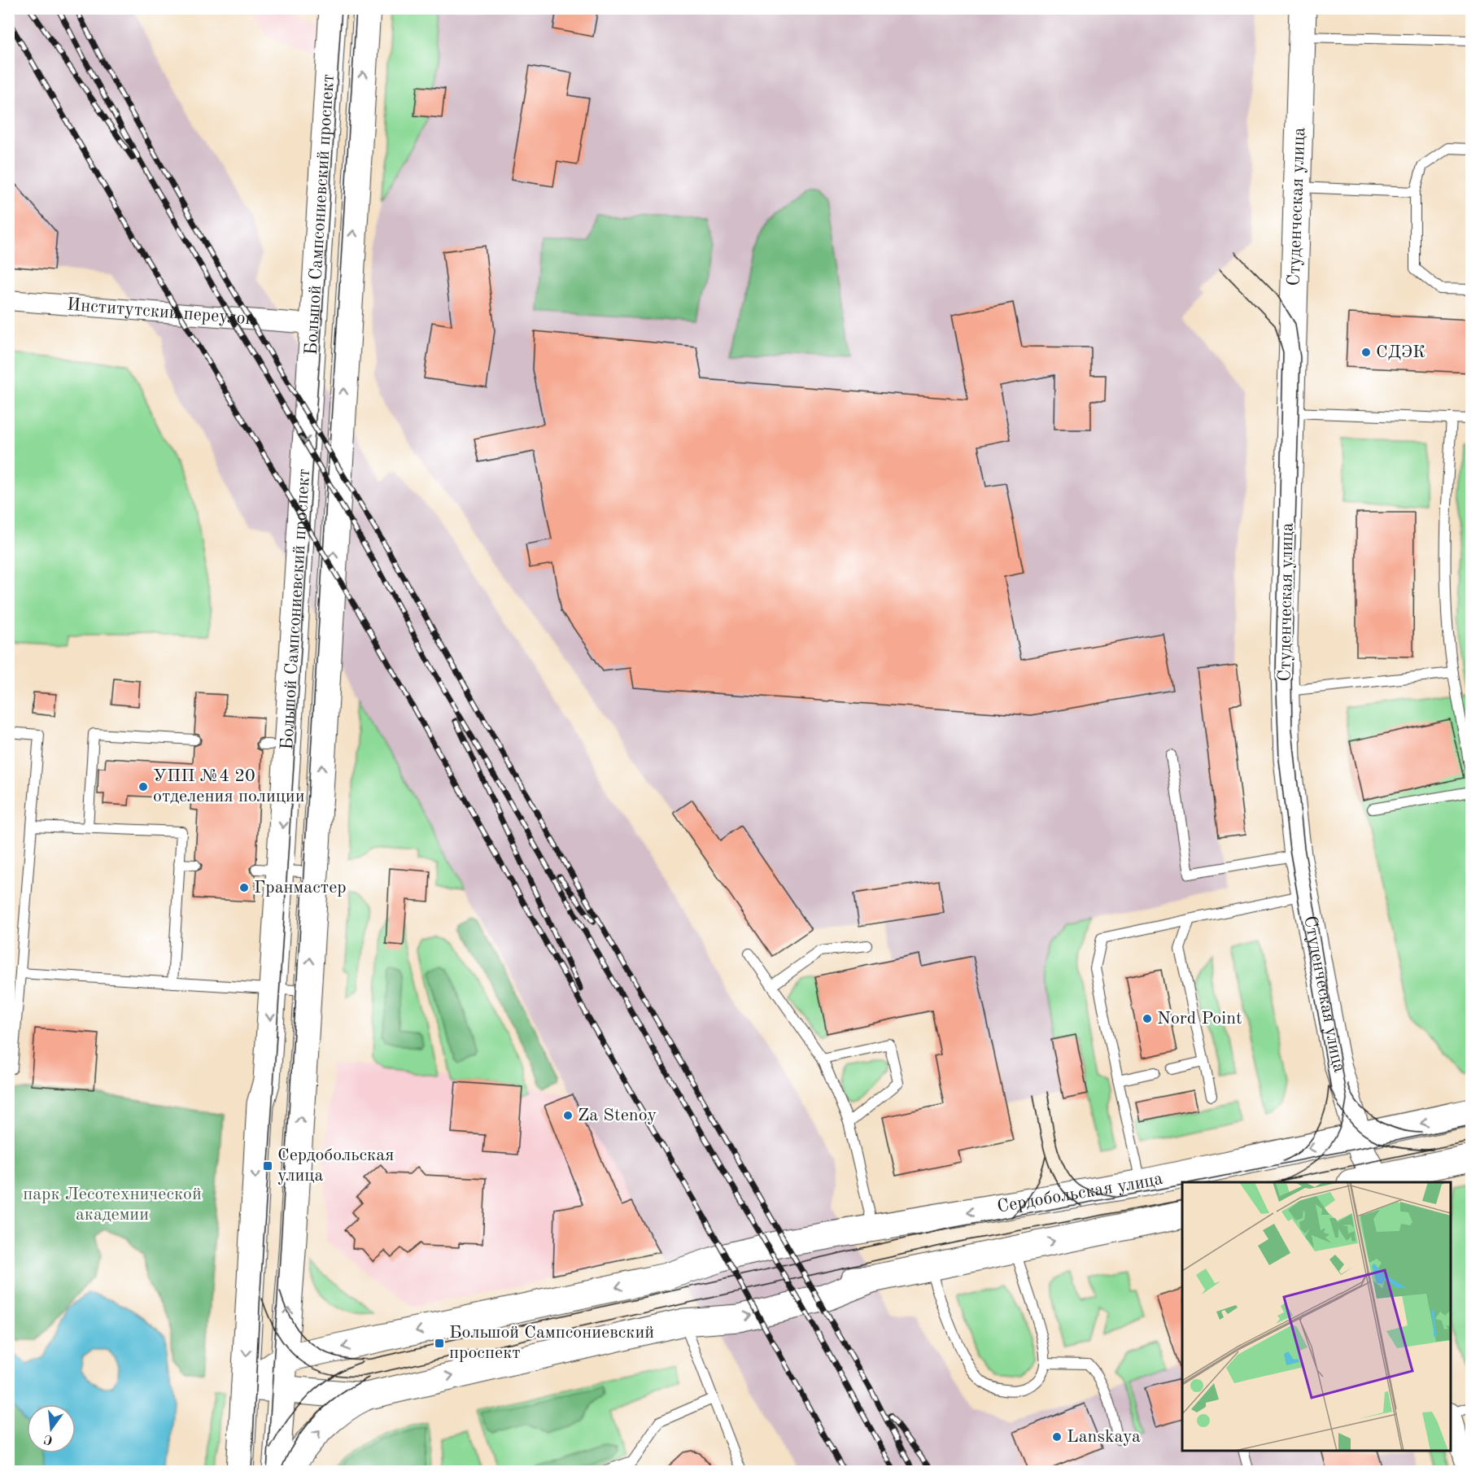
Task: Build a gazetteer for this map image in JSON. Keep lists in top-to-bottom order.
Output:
{
  "streets": {
    "main road": ["Студенческая улица", "Большой Сампсониевский проспект", "Сердобольская улица"],
    "street": ["Институтский переулок"]
  },
  "crossings": [
    ["Студенческая улица", "Сердобольская улица"],
    ["Большой Сампсониевский проспект", "Институтский переулок"],
    ["Большой Сампсониевский проспект", "Сердобольская улица"]
  ],
  "parks": ["парк Лесотехнической академии"],
  "places": {
    "other": [
      "СДЭК",
      "УПП №4 20 отделения полиции",
      "Гранмастер",
      "Nord Point",
      "Za Stenoy",
      "Lanskaya"
    ],
    "transit": ["Сердобольская улица", "Большой Сампсониевский проспект"]
  },
  "north": "bottom"
}
